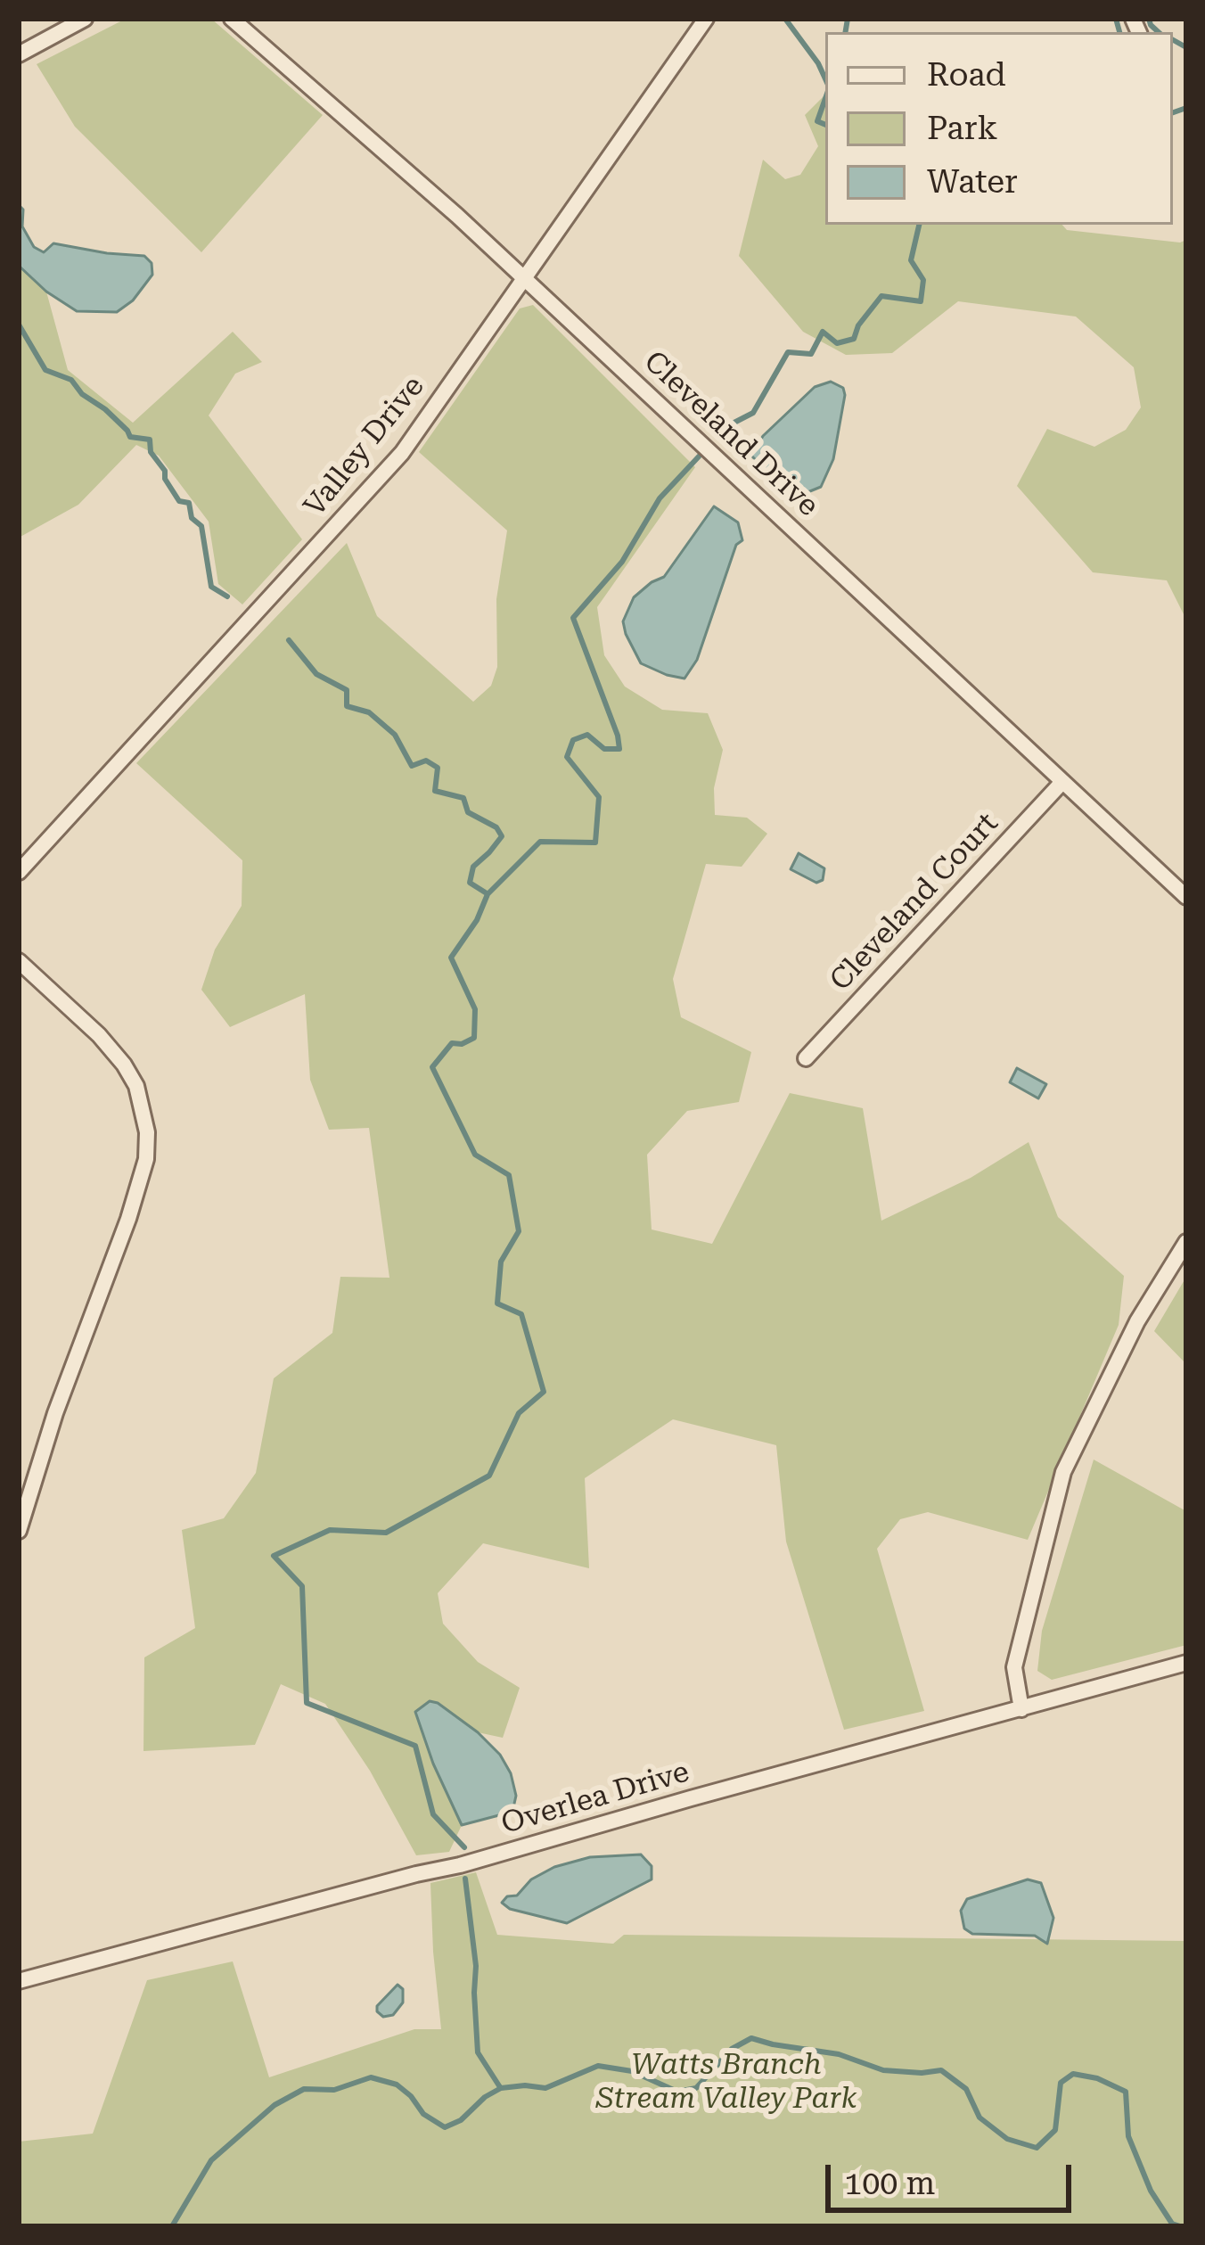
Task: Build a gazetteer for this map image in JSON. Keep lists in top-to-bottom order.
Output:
{
  "streets": {
    "street": [
      "Cleveland Drive",
      "Valley Drive",
      "Cleveland Court",
      "Overlea Drive"
    ]
  },
  "crossings": [
    ["Cleveland Drive", "Valley Drive"],
    ["Cleveland Drive", "Cleveland Court"]
  ],
  "parks": ["Watts Branch Stream Valley Park"],
  "legend": ["Road", "Park", "Water"],
  "scale_bar": "100 m"
}
